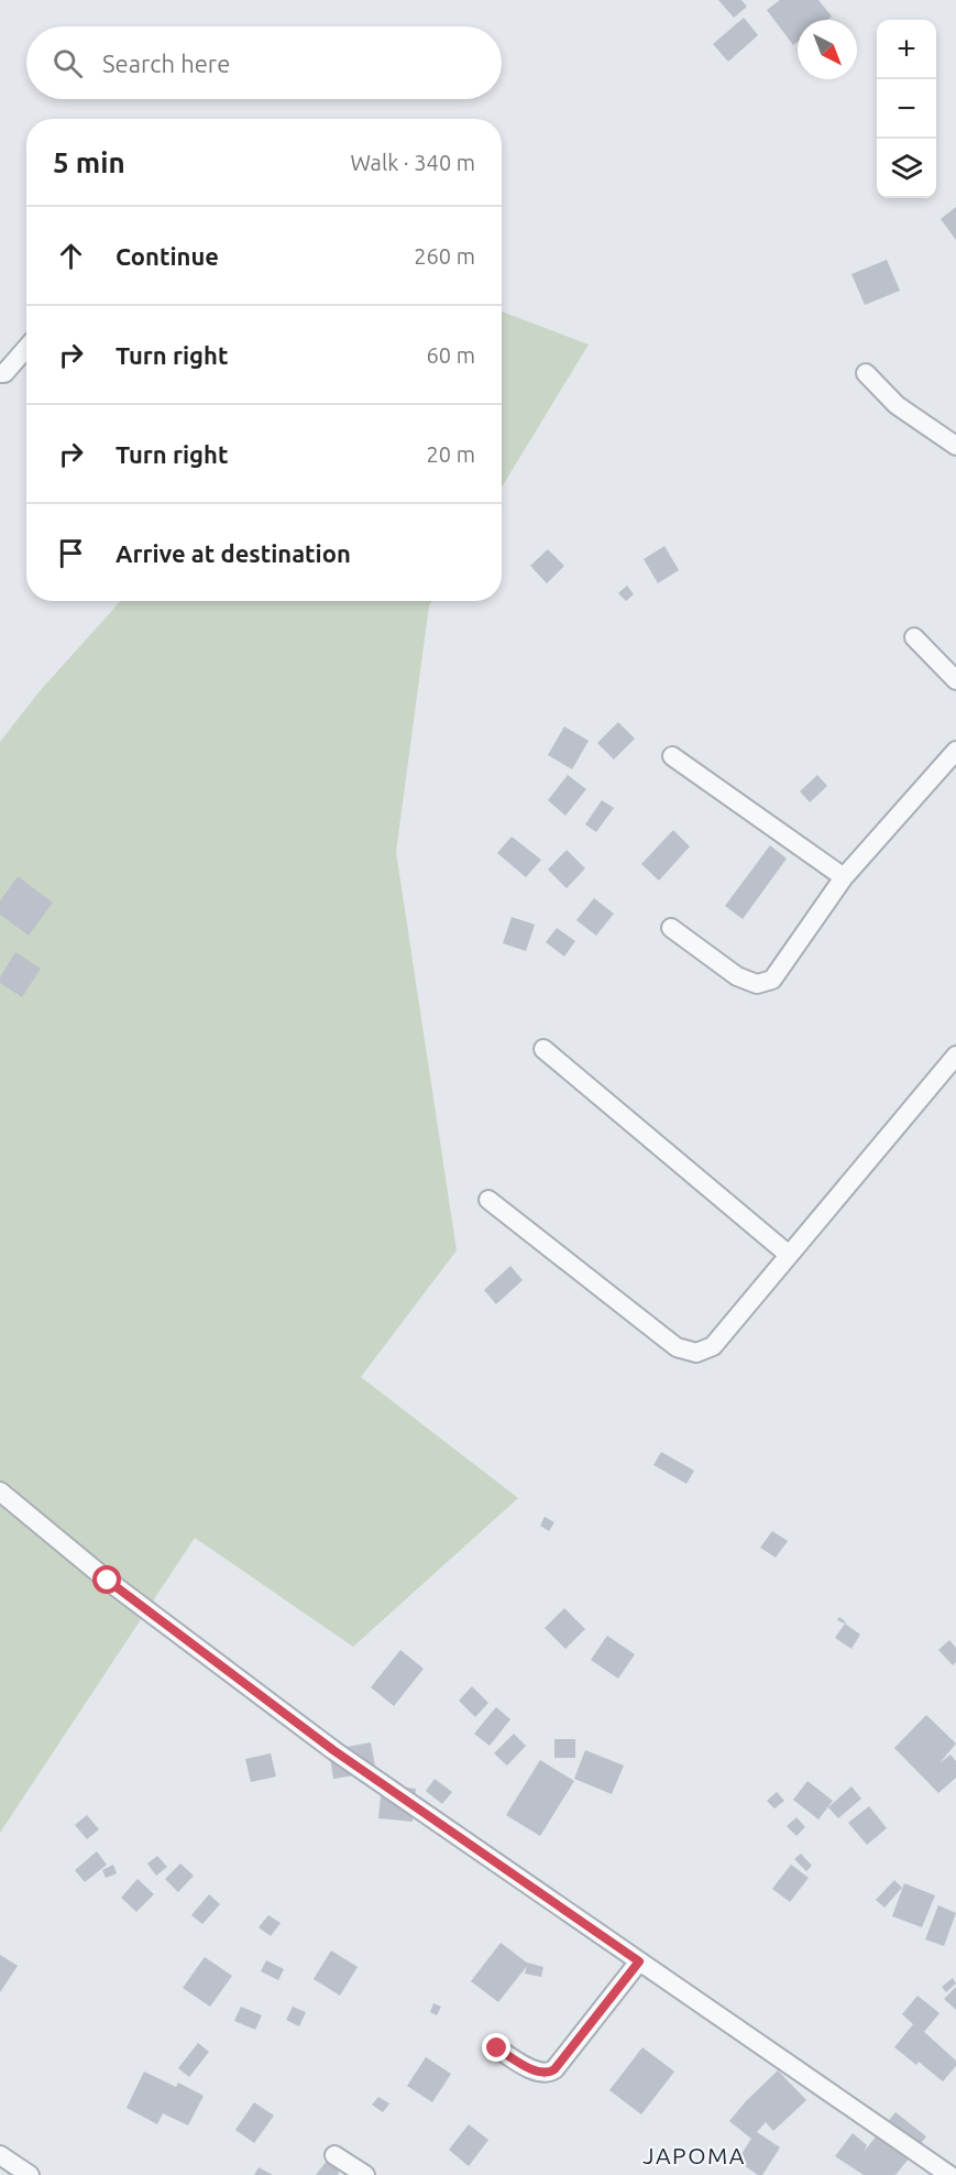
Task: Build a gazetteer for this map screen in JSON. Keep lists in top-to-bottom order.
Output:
{
  "districts": ["JAPOMA"],
  "north": "bottom right",
  "page": {
    "map_buttons": ["+", "−"],
    "search": "Search here",
    "heading": ["5 min", "Walk · 340 m"],
    "list": [
      ["Continue", "260 m"],
      ["Turn right", "60 m"],
      ["Turn right", "20 m"],
      "Arrive at destination"
    ]
  }
}
